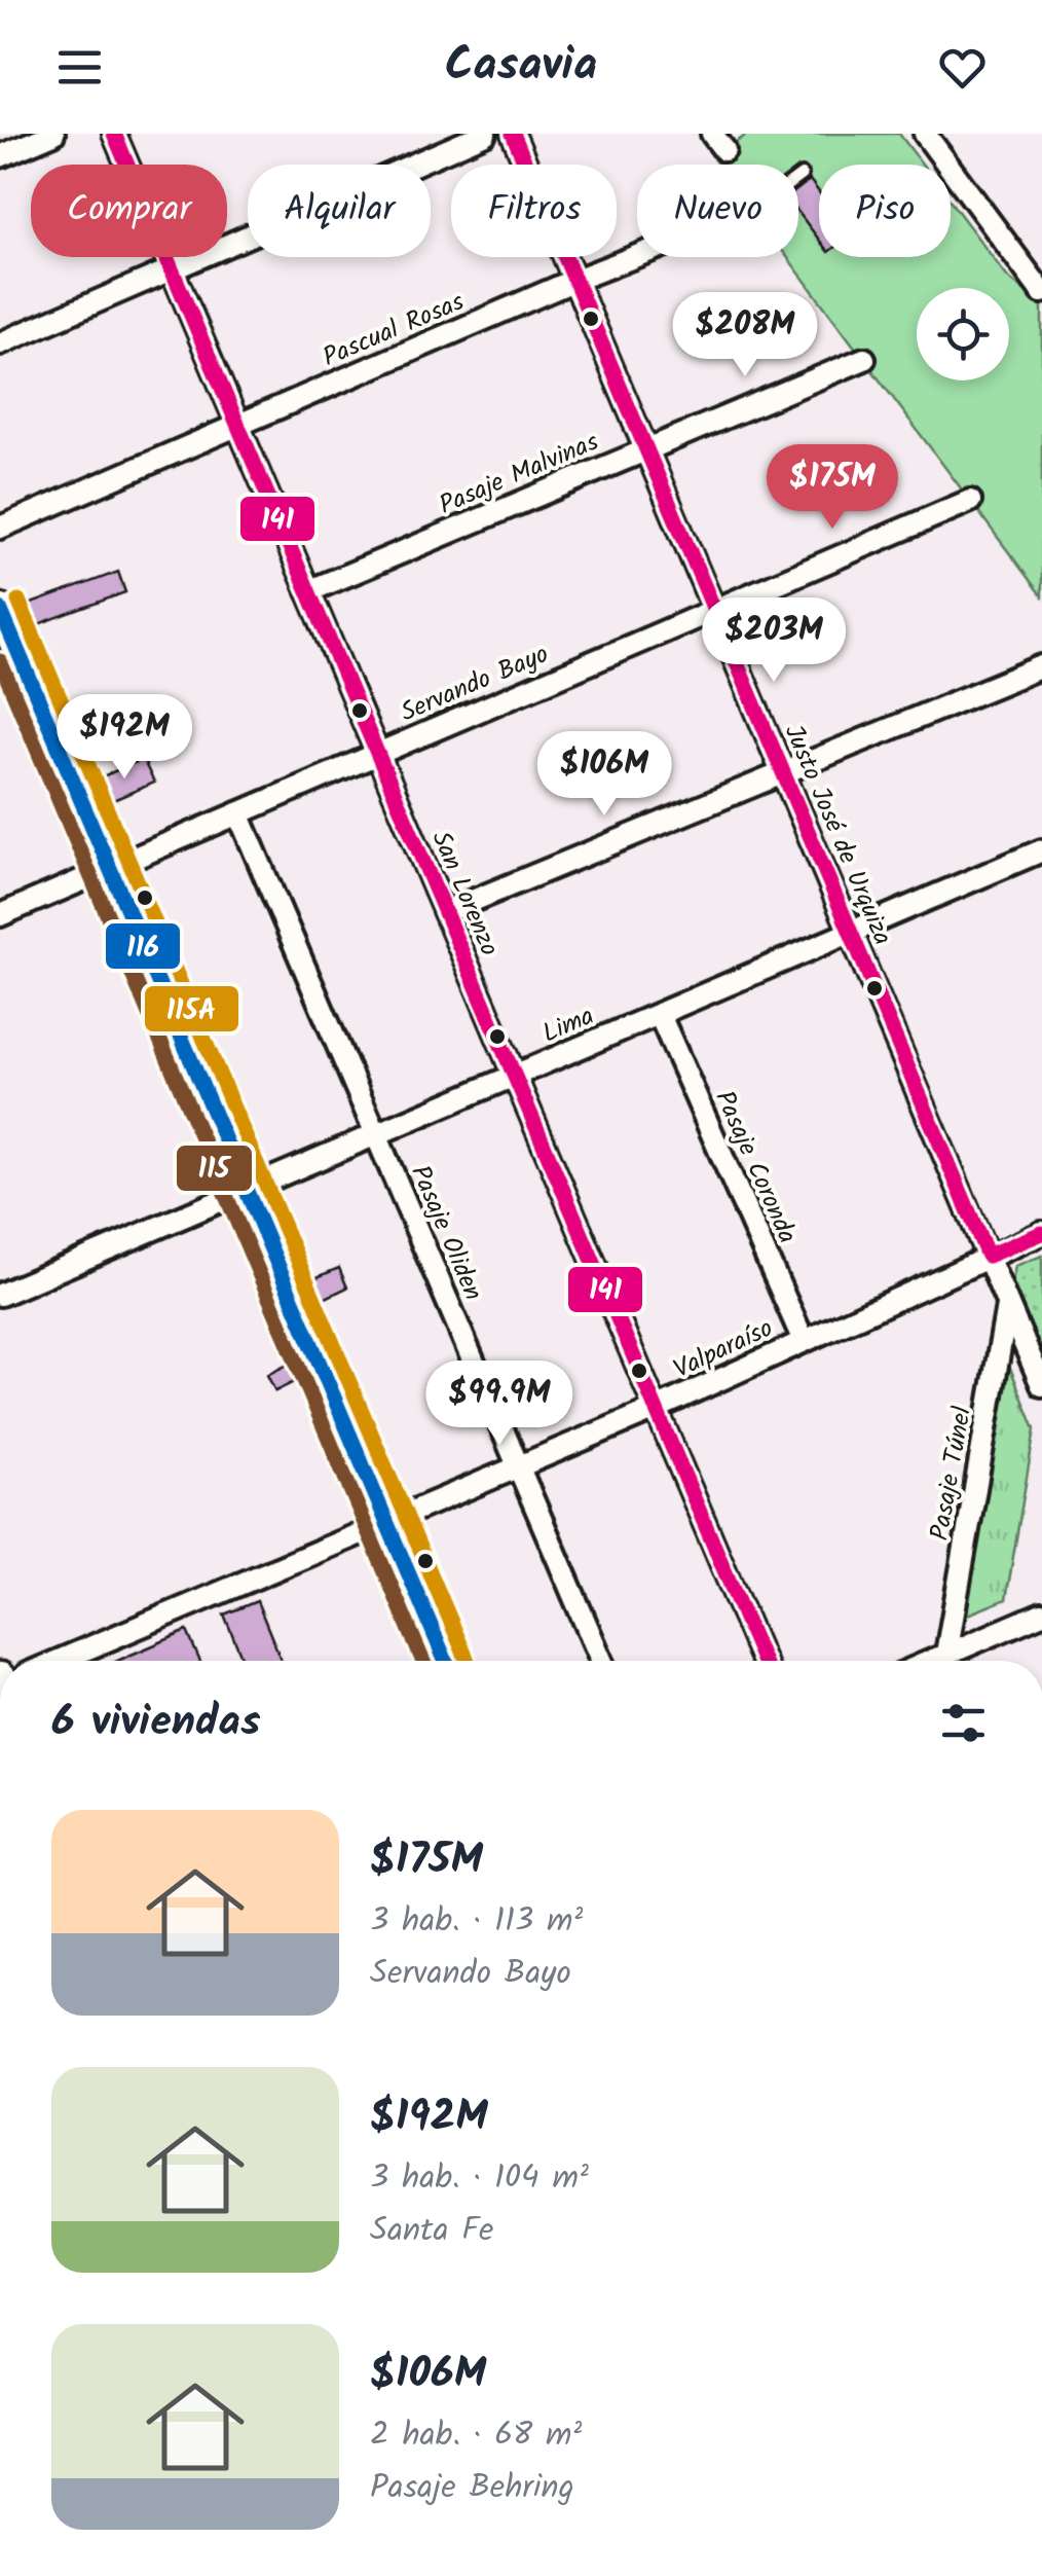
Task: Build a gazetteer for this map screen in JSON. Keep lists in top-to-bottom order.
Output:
{
  "streets": {
    "street": [
      "Pascual Rosas",
      "Pasaje Malvinas",
      "Servando Bayo",
      "Justo José de Urquiza",
      "San Lorenzo",
      "Lima",
      "Pasaje Coronda",
      "Pasaje Oliden",
      "Valparaíso",
      "Pasaje Túnel"
    ]
  },
  "crossings": [
    ["Pascual Rosas", "Justo José de Urquiza"],
    ["Pascual Rosas", "San Lorenzo"],
    ["Pasaje Malvinas", "Justo José de Urquiza"],
    ["Pasaje Malvinas", "San Lorenzo"],
    ["Servando Bayo", "Justo José de Urquiza"],
    ["Servando Bayo", "San Lorenzo"],
    ["Servando Bayo", "Pasaje Oliden"],
    ["Justo José de Urquiza", "Lima"],
    ["Justo José de Urquiza", "Valparaíso"],
    ["Justo José de Urquiza", "Pasaje Túnel"],
    ["San Lorenzo", "Lima"],
    ["San Lorenzo", "Valparaíso"],
    ["Lima", "Pasaje Coronda"],
    ["Lima", "Pasaje Oliden"],
    ["Pasaje Coronda", "Valparaíso"],
    ["Pasaje Oliden", "Valparaíso"]
  ],
  "lines": [
    "transit line 141",
    "transit line 115A",
    "transit line 116",
    "transit line 115"
  ],
  "page": {
    "header": "Casavia",
    "chip": [
      "Comprar",
      "Alquilar",
      "Filtros",
      "Nuevo",
      "Piso"
    ],
    "price": [
      "$208M",
      "$175M",
      "$203M",
      "$192M",
      "$106M",
      "$99.9M"
    ],
    "heading": "6 viviendas",
    "list": [
      {
        "name": "$175M",
        "note": "3 hab. · 113 m² · Servando Bayo"
      },
      {
        "name": "$192M",
        "note": "3 hab. · 104 m² · Santa Fe"
      },
      {
        "name": "$106M",
        "note": "2 hab. · 68 m² · Pasaje Behring"
      }
    ]
  }
}
